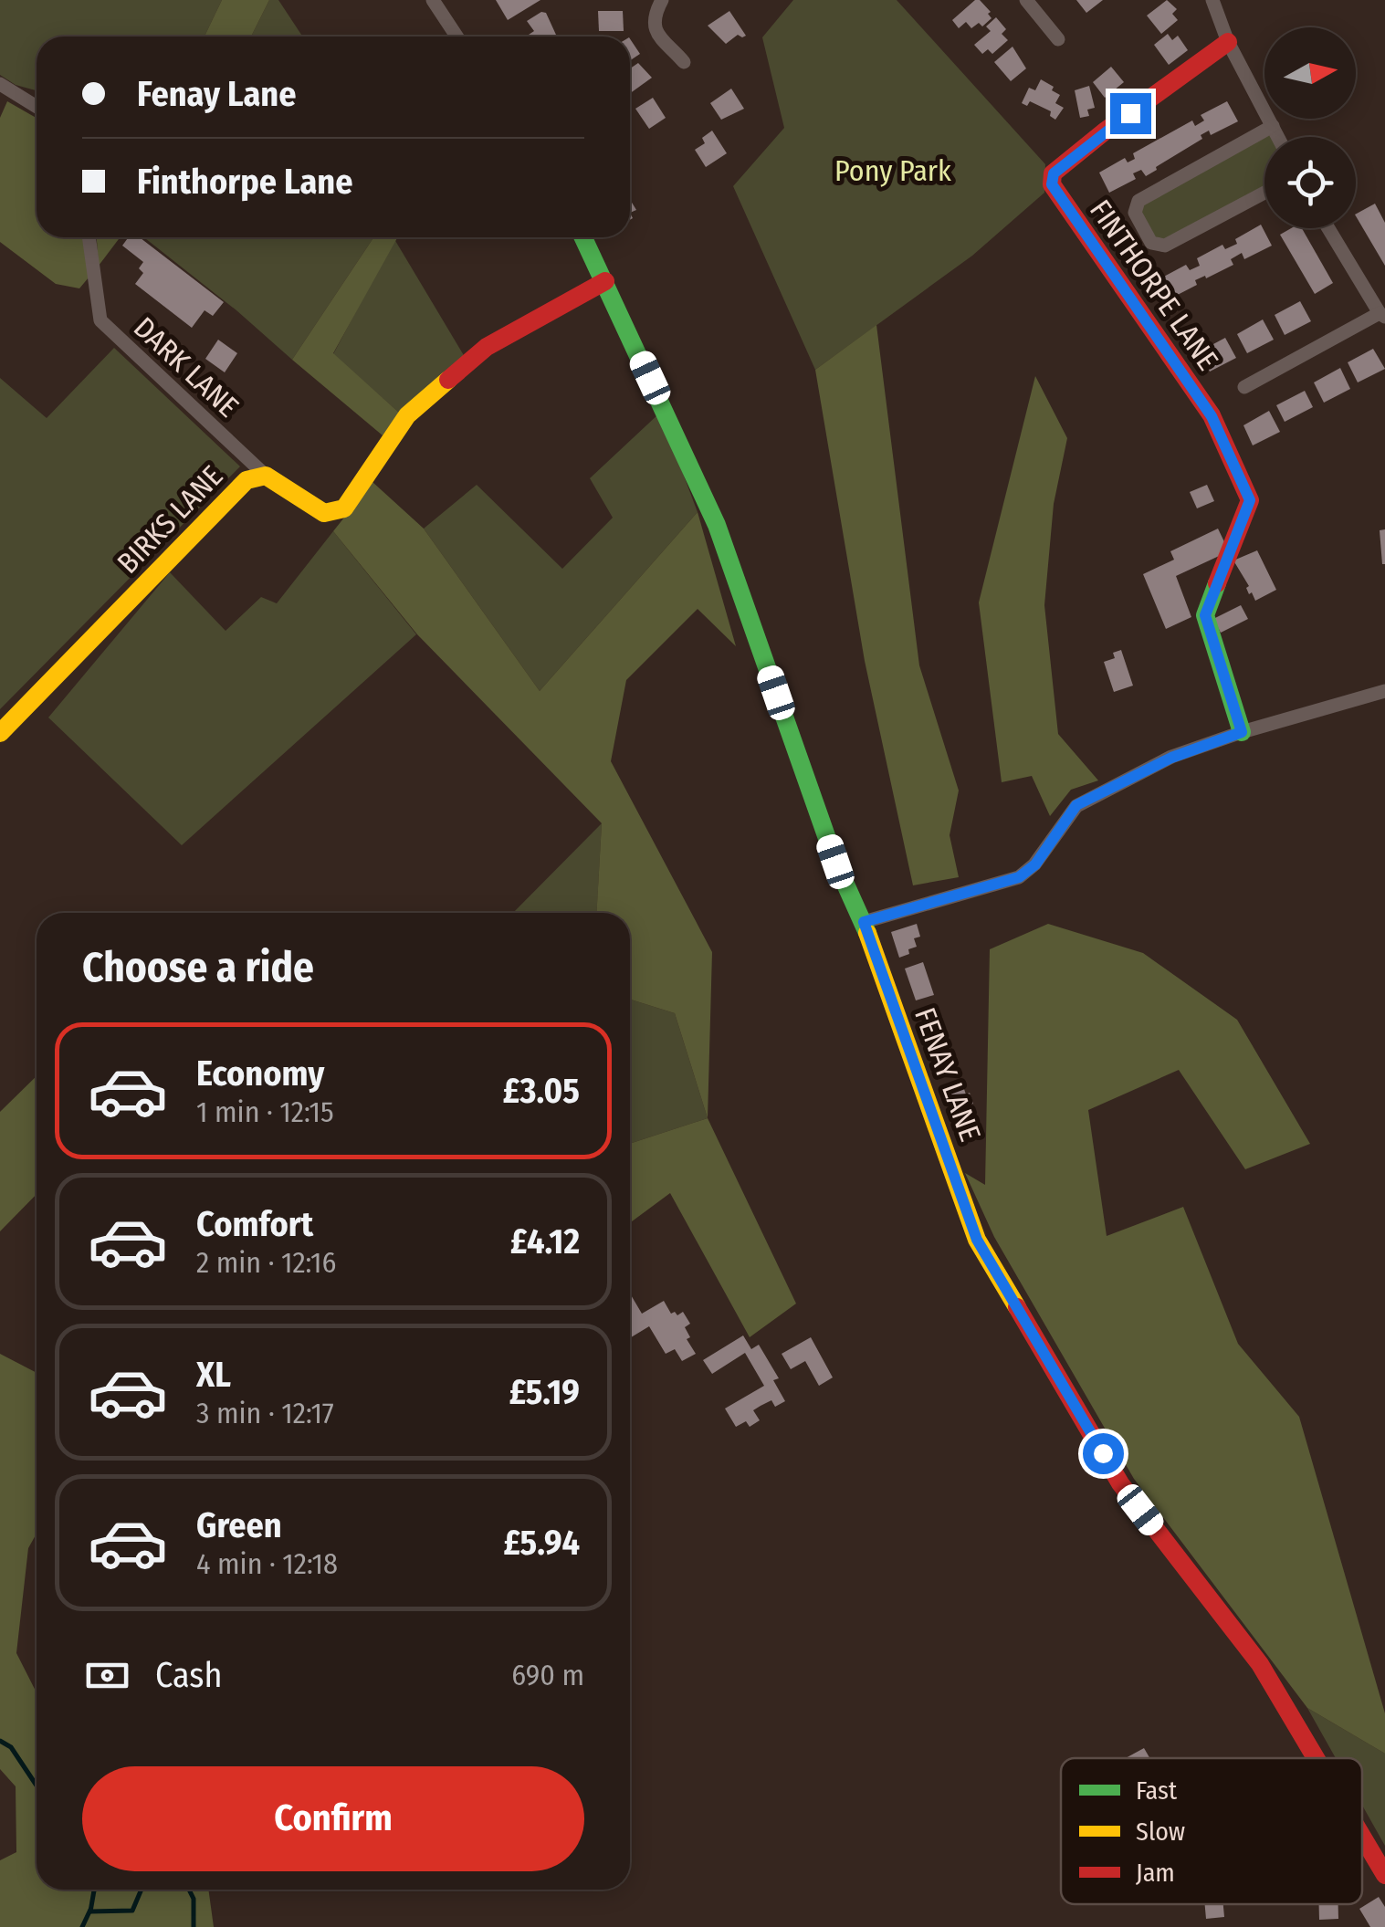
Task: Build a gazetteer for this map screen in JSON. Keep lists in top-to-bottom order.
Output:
{
  "streets": {
    "street": [
      "FINTHORPE LANE",
      "DARK LANE",
      "BIRKS LANE",
      "FENAY LANE"
    ]
  },
  "crossings": [
    ["DARK LANE", "BIRKS LANE"],
    ["BIRKS LANE", "FENAY LANE"]
  ],
  "parks": ["Pony Park"],
  "legend": ["Fast", "Slow", "Jam"],
  "north": "right",
  "page": {
    "banner": ["Fenay Lane", "Finthorpe Lane"],
    "heading": "Choose a ride",
    "list": [
      {
        "name": "Economy",
        "note": "1 min · 12:15",
        "value": "£3.05"
      },
      {
        "name": "Comfort",
        "note": "2 min · 12:16",
        "value": "£4.12"
      },
      {
        "name": "XL",
        "note": "3 min · 12:17",
        "value": "£5.19"
      },
      {
        "name": "Green",
        "note": "4 min · 12:18",
        "value": "£5.94"
      }
    ],
    "pay": ["Cash", "690 m"],
    "buttons": "Confirm"
  }
}
